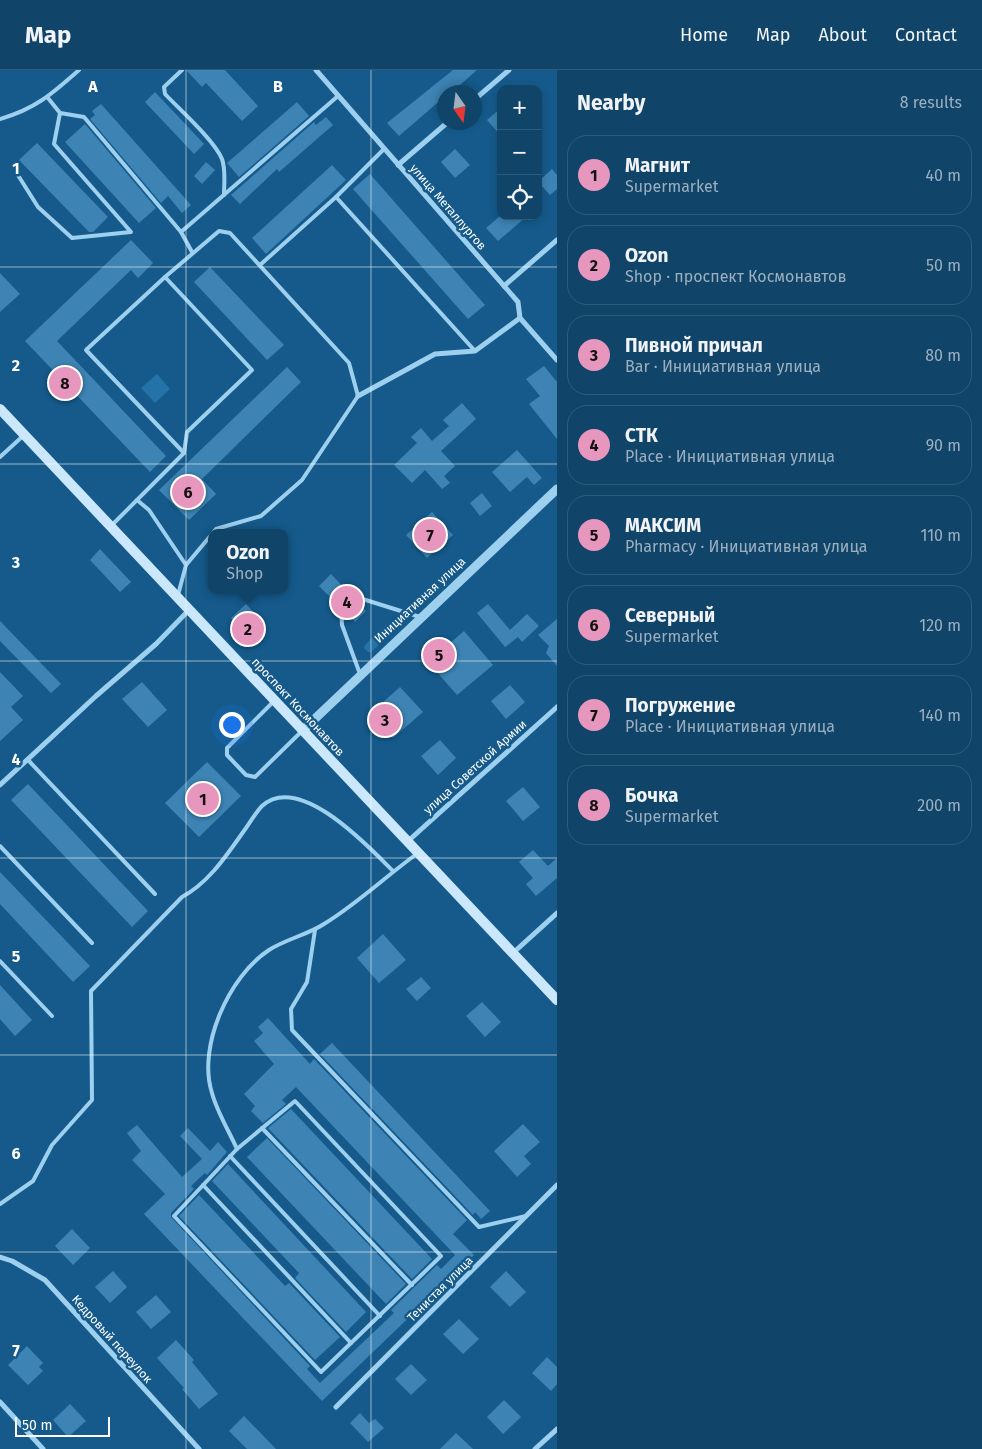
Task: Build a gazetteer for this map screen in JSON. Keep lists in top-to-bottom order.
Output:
{
  "streets": {
    "main road": ["проспект Космонавтов"],
    "street": [
      "улица Металлургов",
      "Инициативная улица",
      "улица Советской Армии",
      "Тенистая улица",
      "Кедровый переулок"
    ]
  },
  "crossings": [
    ["Инициативная улица", "проспект Космонавтов"],
    ["проспект Космонавтов", "улица Советской Армии"]
  ],
  "scale_bar": "50 m",
  "north": "bottom",
  "page": {
    "header": "Map",
    "nav": [
      "Home",
      "Map",
      "About",
      "Contact"
    ],
    "heading": ["Nearby", "8 results"],
    "map_buttons": ["+", "−"],
    "list": [
      {
        "mark": "1",
        "name": "Магнит",
        "note": "Supermarket",
        "value": "40 m"
      },
      {
        "mark": "2",
        "name": "Ozon",
        "note": "Shop · проспект Космонавтов",
        "value": "50 m"
      },
      {
        "mark": "3",
        "name": "Пивной причал",
        "note": "Bar · Инициативная улица",
        "value": "80 m"
      },
      {
        "mark": "4",
        "name": "СТК",
        "note": "Place · Инициативная улица",
        "value": "90 m"
      },
      {
        "mark": "5",
        "name": "МАКСИМ",
        "note": "Pharmacy · Инициативная улица",
        "value": "110 m"
      },
      {
        "mark": "6",
        "name": "Северный",
        "note": "Supermarket",
        "value": "120 m"
      },
      {
        "mark": "7",
        "name": "Погружение",
        "note": "Place · Инициативная улица",
        "value": "140 m"
      },
      {
        "mark": "8",
        "name": "Бочка",
        "note": "Supermarket",
        "value": "200 m"
      }
    ],
    "pins": [
      "8",
      "6",
      "7",
      "4",
      "2",
      "5",
      "3",
      "1"
    ],
    "popup": ["Ozon", "Shop"],
    "scale": "50 m"
  },
  "grid": {
    "columns": ["A", "B"],
    "rows": [
      "1",
      "2",
      "3",
      "4",
      "5",
      "6",
      "7"
    ]
  }
}
